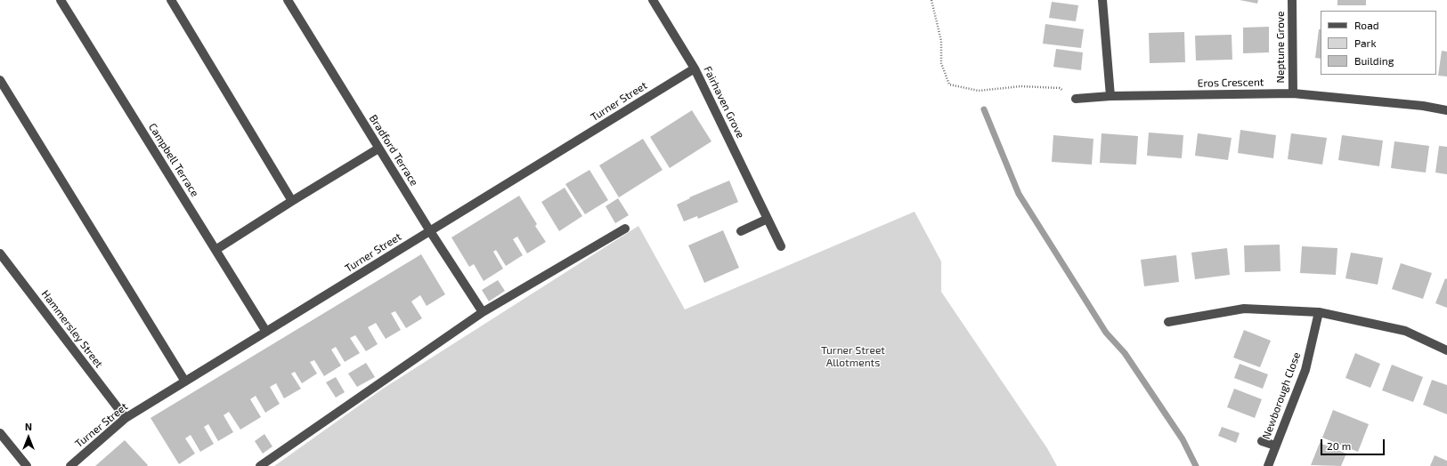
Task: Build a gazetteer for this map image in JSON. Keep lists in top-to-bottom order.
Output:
{
  "streets": {
    "street": [
      "Neptune Grove",
      "Eros Crescent",
      "Turner Street",
      "Fairhaven Grove",
      "Bradford Terrace",
      "Campbell Terrace",
      "Hammersley Street",
      "Newborough Close"
    ]
  },
  "crossings": [
    ["Neptune Grove", "Eros Crescent"],
    ["Turner Street", "Fairhaven Grove"],
    ["Turner Street", "Bradford Terrace"],
    ["Turner Street", "Campbell Terrace"],
    ["Turner Street", "Hammersley Street"]
  ],
  "parks": ["Turner Street Allotments"],
  "legend": ["Road", "Park", "Building"],
  "scale_bar": "20 m",
  "north": "top"
}
